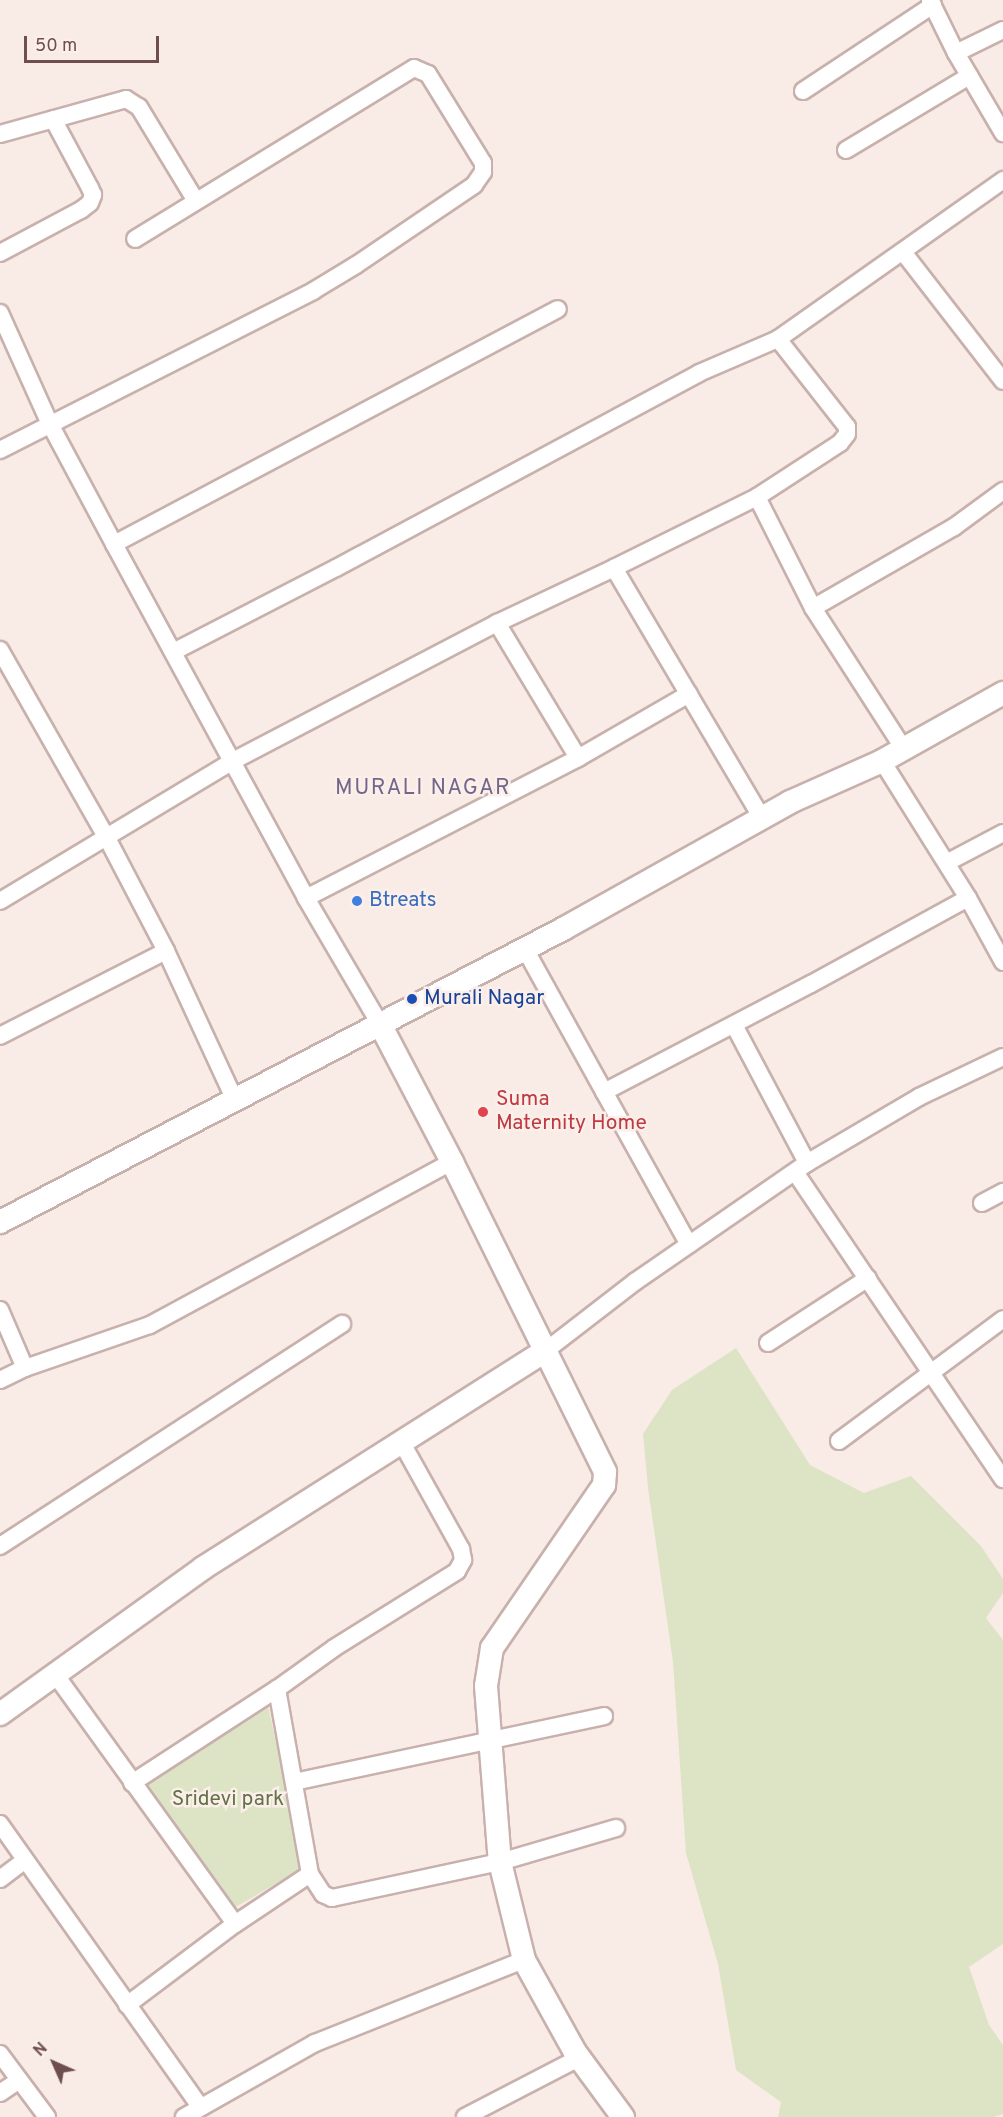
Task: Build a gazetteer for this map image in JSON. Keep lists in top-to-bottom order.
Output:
{
  "districts": ["MURALI NAGAR"],
  "parks": ["Sridevi park"],
  "places": ["Btreats", "Murali Nagar", "Suma Maternity Home"],
  "scale_bar": "50 m",
  "north": "top left"
}
